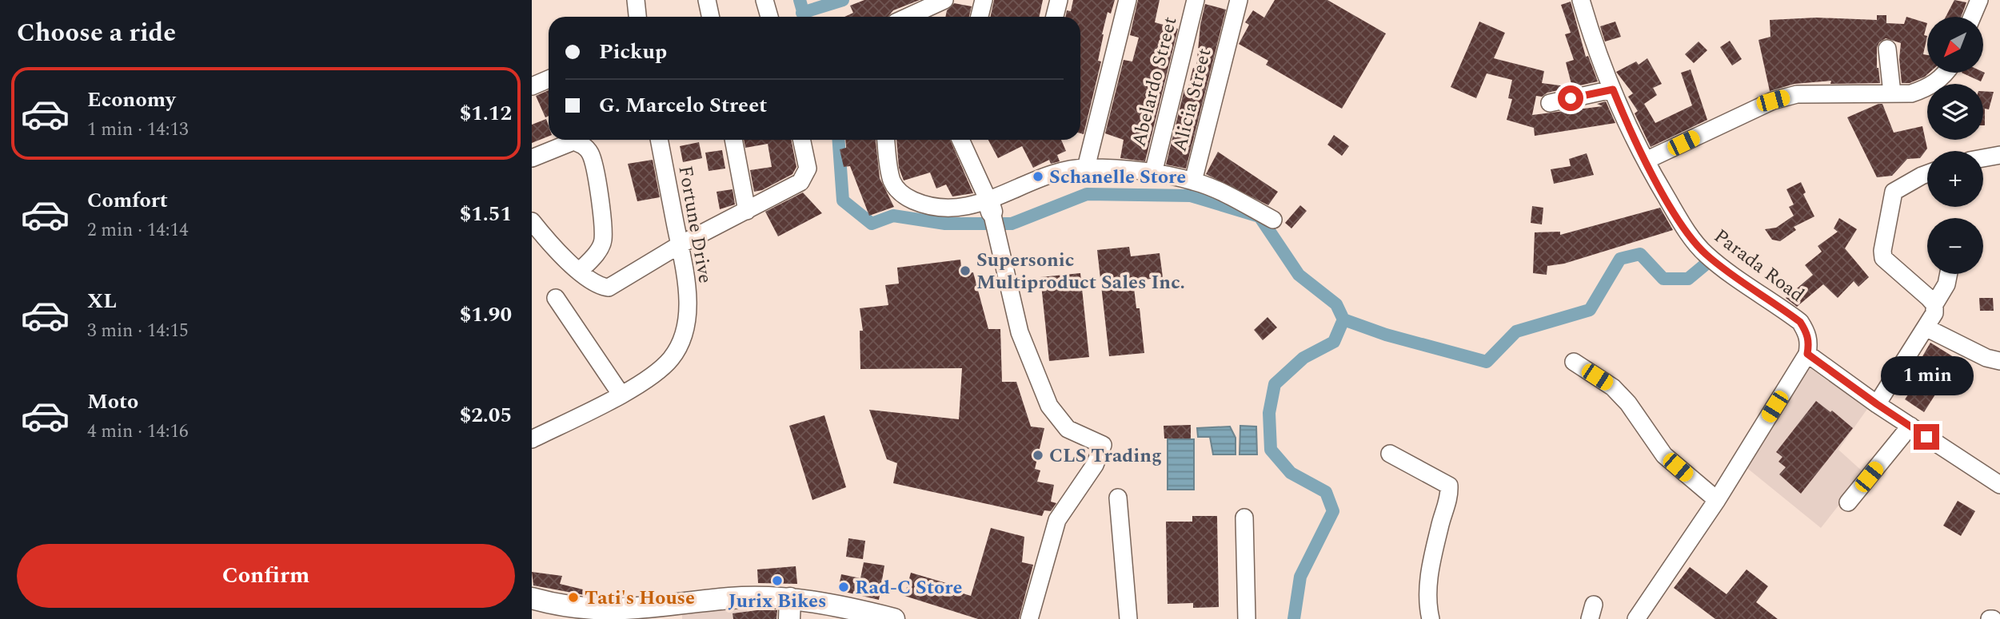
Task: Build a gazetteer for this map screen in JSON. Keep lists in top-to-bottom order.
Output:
{
  "streets": {
    "street": [
      "Abelardo Street",
      "Alicia Street",
      "Fortune Drive",
      "Parada Road"
    ]
  },
  "crossings": [
    ["Abelardo Street", "Alicia Street"]
  ],
  "places": [
    "Schanelle Store",
    "Supersonic Multiproduct Sales Inc.",
    "CLS Trading",
    "Jurix Bikes",
    "Rad-C Store",
    "Tati's House"
  ],
  "north": "bottom left",
  "page": {
    "heading": "Choose a ride",
    "map_buttons": ["+", "−"],
    "banner": ["Pickup", "G. Marcelo Street"],
    "list": [
      {
        "name": "Economy",
        "note": "1 min · 14:13",
        "value": "$1.12"
      },
      {
        "name": "Comfort",
        "note": "2 min · 14:14",
        "value": "$1.51"
      },
      {
        "name": "XL",
        "note": "3 min · 14:15",
        "value": "$1.90"
      },
      {
        "name": "Moto",
        "note": "4 min · 14:16",
        "value": "$2.05"
      }
    ],
    "bubble": "1 min",
    "buttons": "Confirm"
  }
}
